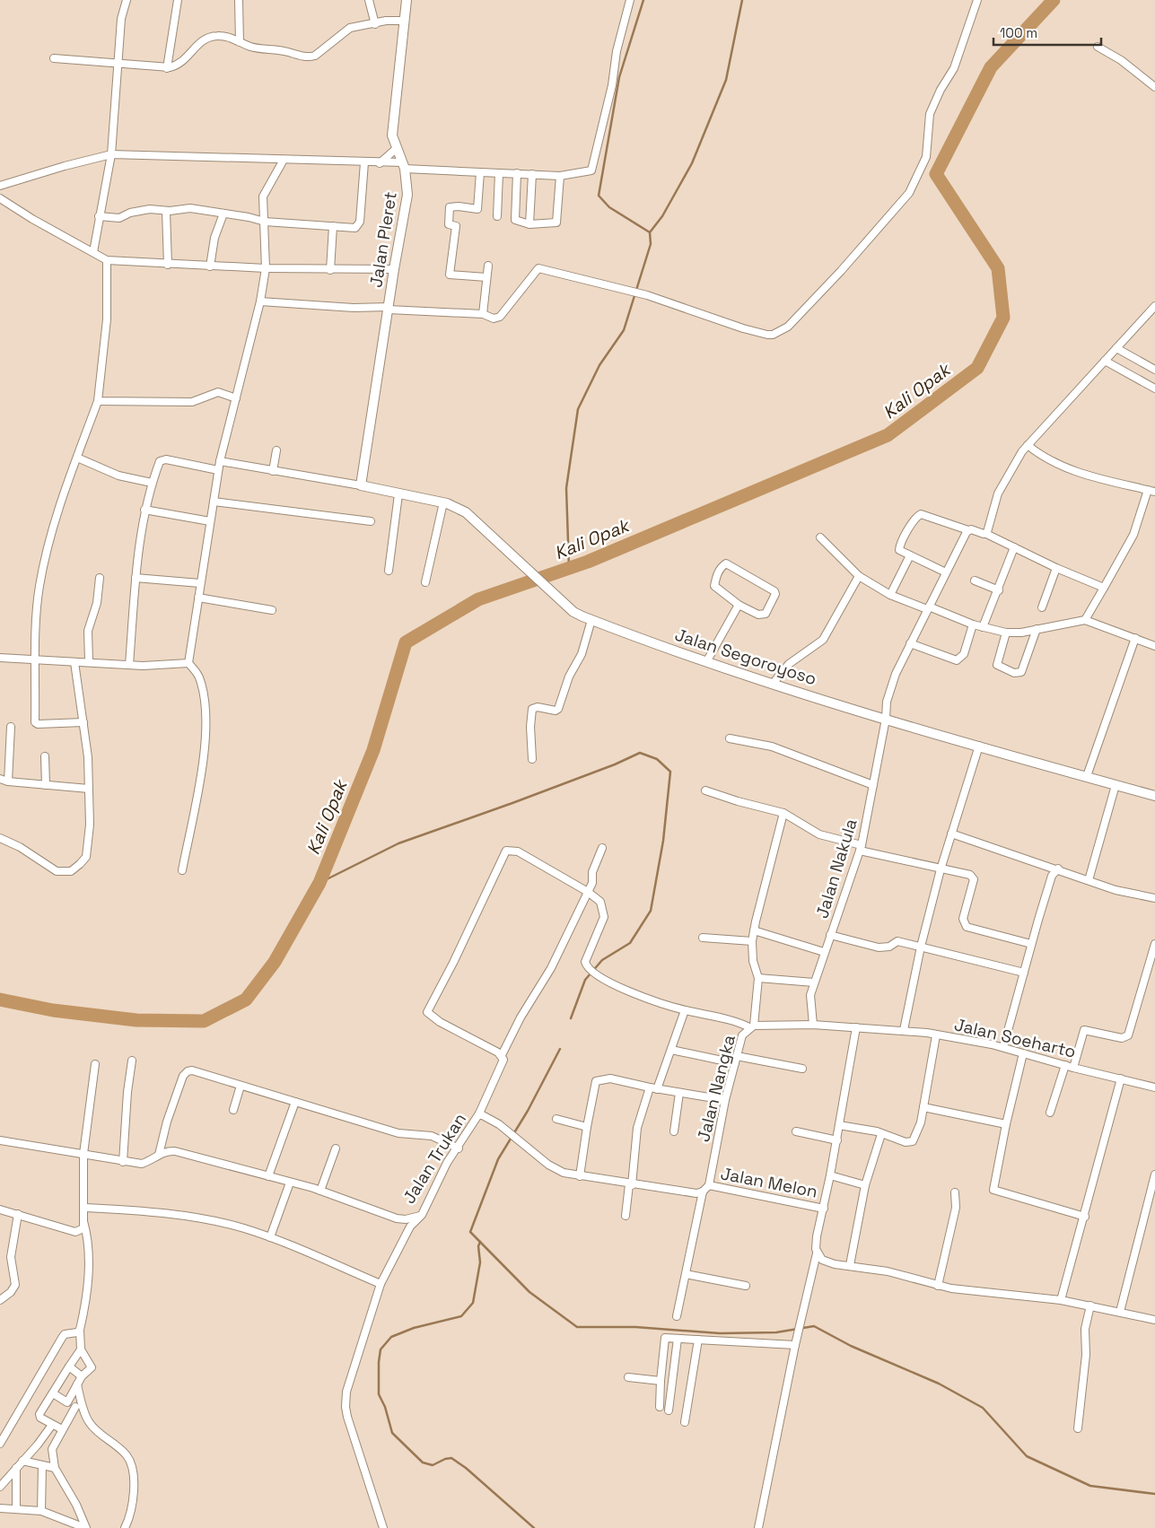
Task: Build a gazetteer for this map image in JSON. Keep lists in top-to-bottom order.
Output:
{
  "streets": {
    "main road": ["Jalan Pleret", "Jalan Segoroyoso"],
    "street": [
      "Jalan Nakula",
      "Jalan Soeharto",
      "Jalan Nangka",
      "Jalan Trukan",
      "Jalan Melon"
    ]
  },
  "crossings": [
    ["Jalan Pleret", "Jalan Segoroyoso"],
    ["Jalan Segoroyoso", "Jalan Nakula"],
    ["Jalan Nakula", "Jalan Soeharto"],
    ["Jalan Nakula", "Jalan Nangka"],
    ["Jalan Soeharto", "Jalan Nangka"],
    ["Jalan Nangka", "Jalan Melon"]
  ],
  "water": ["Kali Opak"],
  "scale_bar": "100 m"
}
